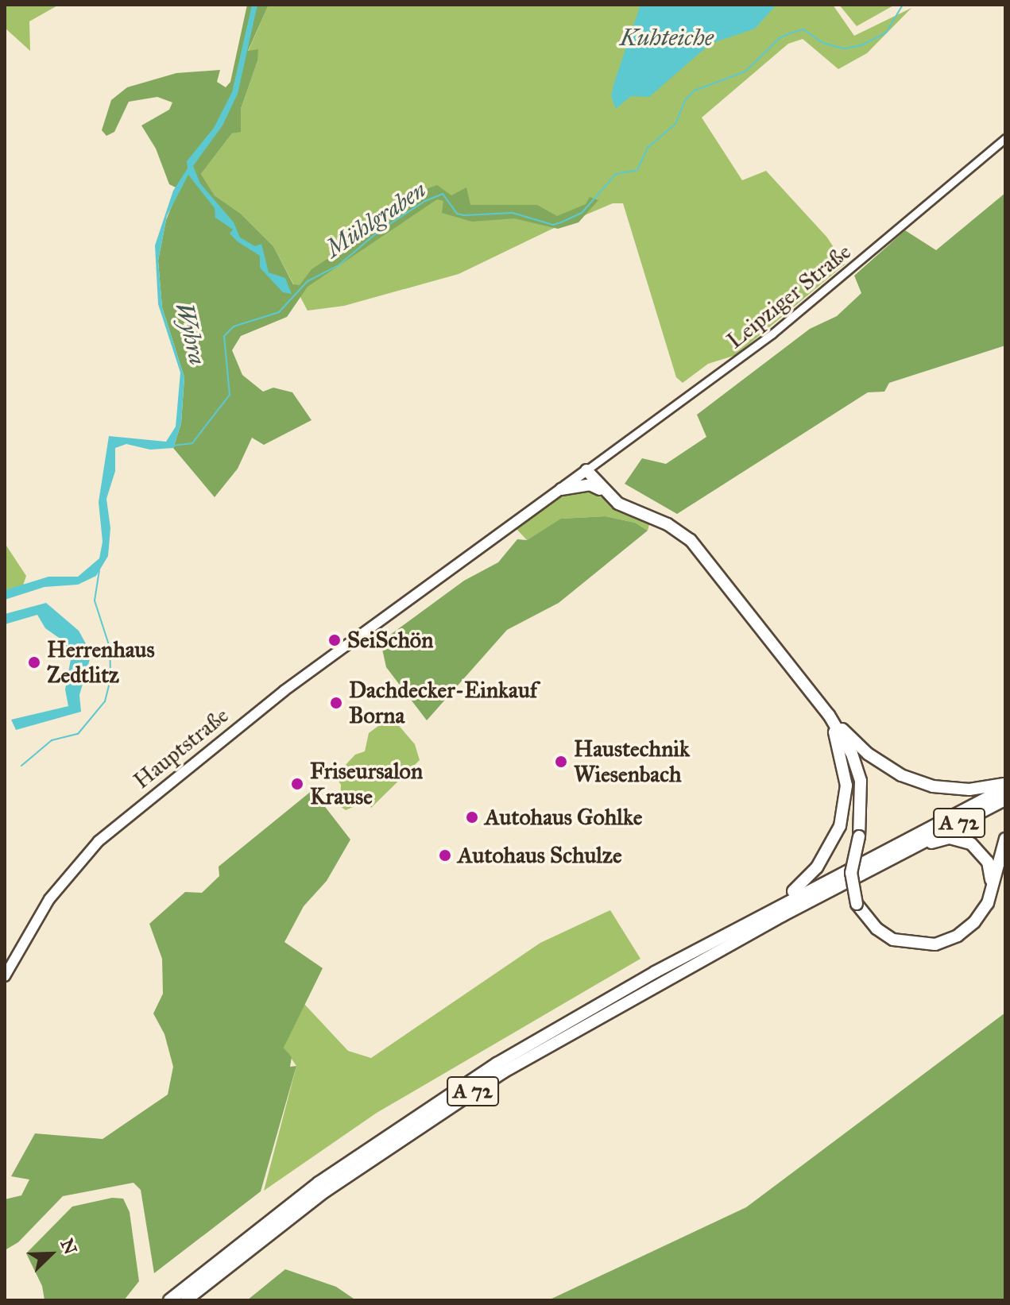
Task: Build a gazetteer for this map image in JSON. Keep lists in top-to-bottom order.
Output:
{
  "streets": {
    "highway": ["A 72"],
    "main road": ["Hauptstraße"],
    "street": ["Leipziger Straße"]
  },
  "crossings": [
    ["Leipziger Straße", "Hauptstraße"]
  ],
  "water": ["Kuhteiche", "Mühlgraben", "Wyhra"],
  "places": [
    "SeiSchön",
    "Herrenhaus Zedtlitz",
    "Dachdecker-Einkauf Borna",
    "Haustechnik Wiesenbach",
    "Friseursalon Krause",
    "Autohaus Gohlke",
    "Autohaus Schulze"
  ],
  "north": "top right"
}
